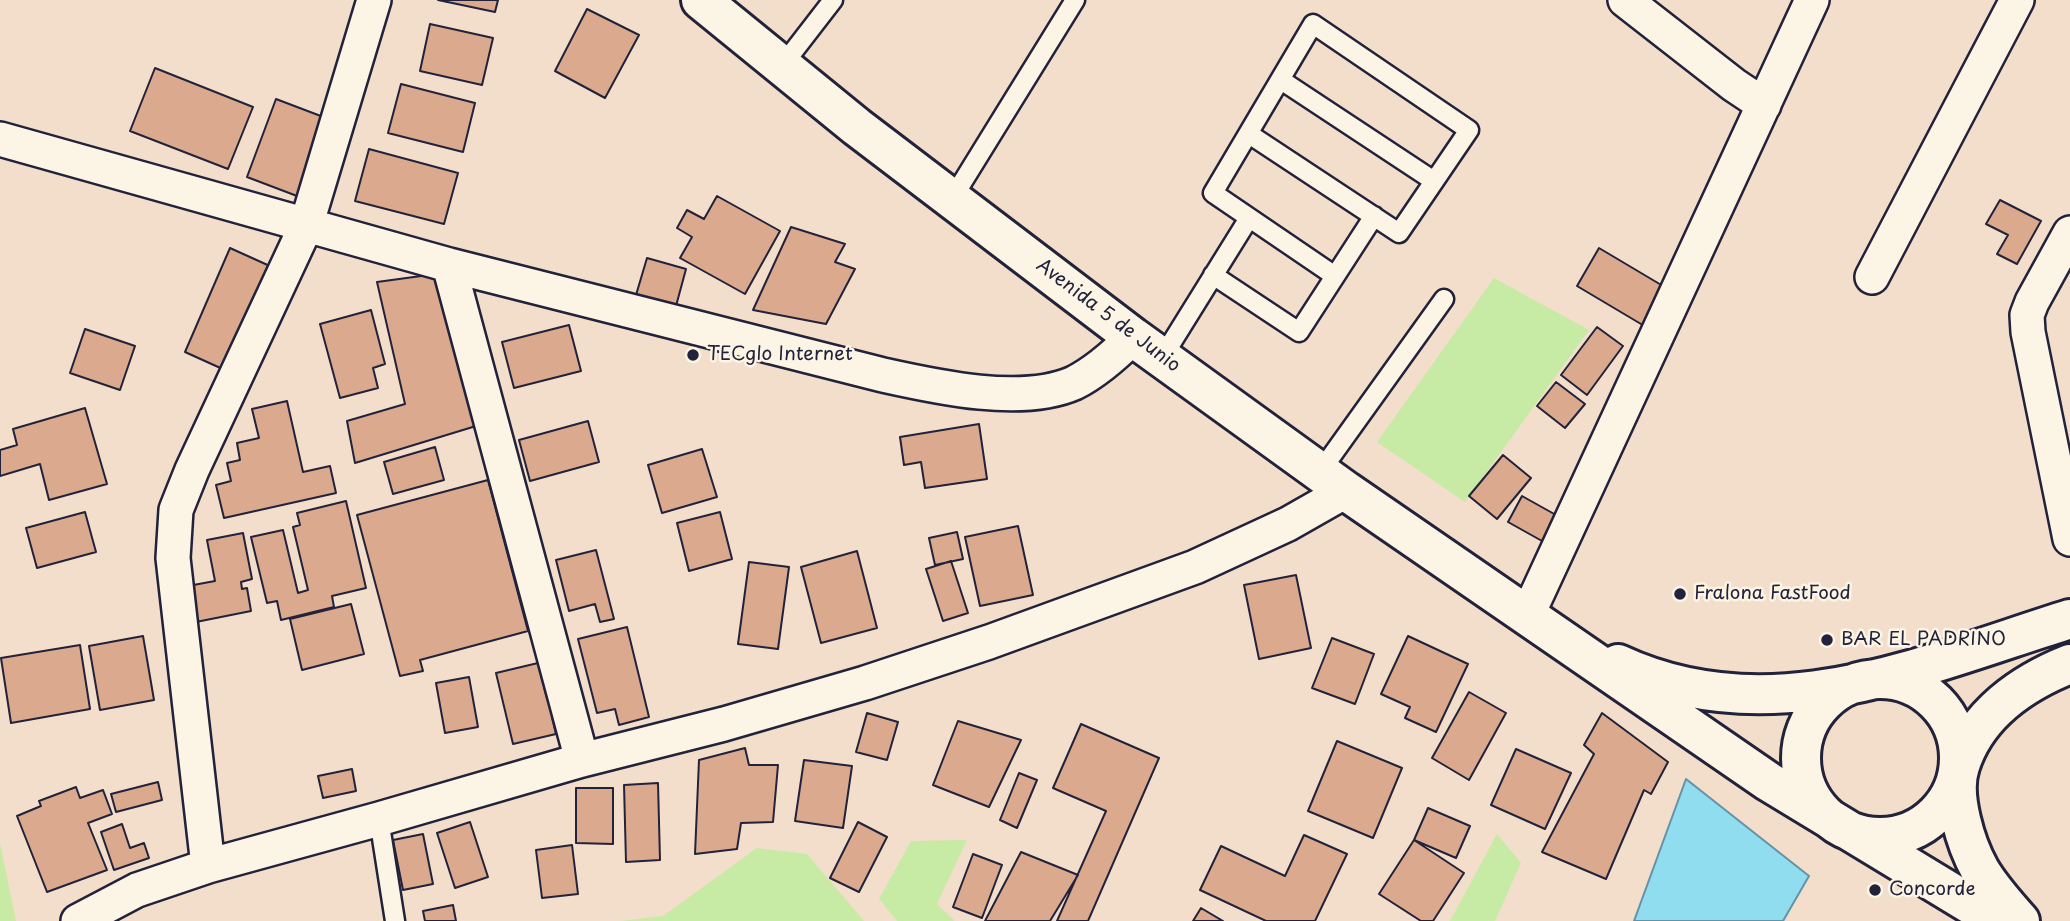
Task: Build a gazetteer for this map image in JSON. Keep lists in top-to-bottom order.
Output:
{
  "streets": {
    "main road": ["Avenida 5 de Junio"]
  },
  "places": [
    "TECglo Internet",
    "Fralona FastFood",
    "BAR EL PADRINO",
    "Concorde"
  ]
}
